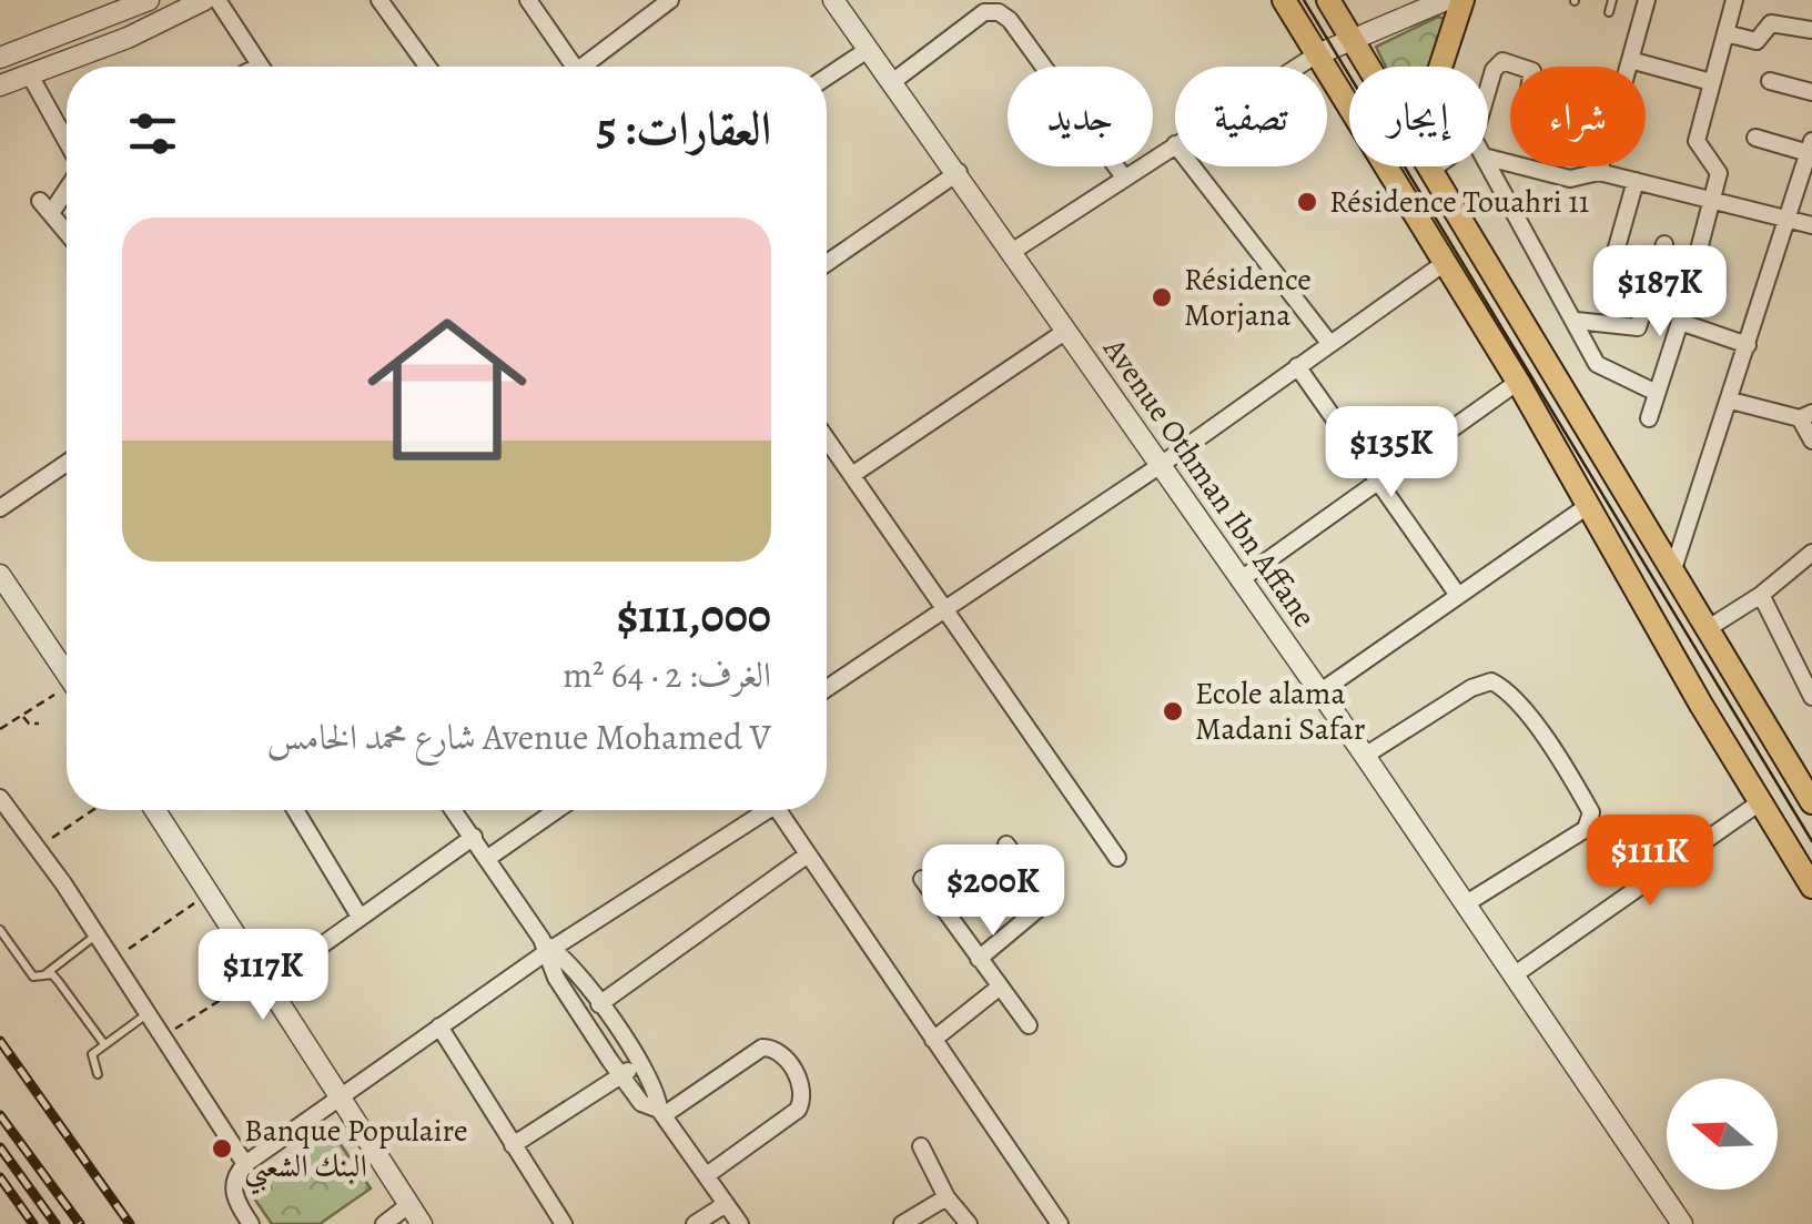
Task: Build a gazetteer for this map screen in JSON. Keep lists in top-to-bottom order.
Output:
{
  "streets": {
    "street": ["Avenue Othman Ibn Affane"]
  },
  "places": [
    "Résidence Touahri 11",
    "Résidence Morjana",
    "Ecole alama Madani Safar",
    "Banque Populaire البنك الشعبي"
  ],
  "north": "left",
  "page": {
    "chip": [
      "شراء",
      "إيجار",
      "تصفية",
      "جديد"
    ],
    "heading": "العقارات: 5",
    "list": [
      {
        "name": "$111,000",
        "note": "الغرف: 2 · 64 m² · Avenue Mohamed V شارع محمد الخامس"
      }
    ],
    "price": [
      "$187K",
      "$135K",
      "$111K",
      "$200K",
      "$117K"
    ]
  }
}
